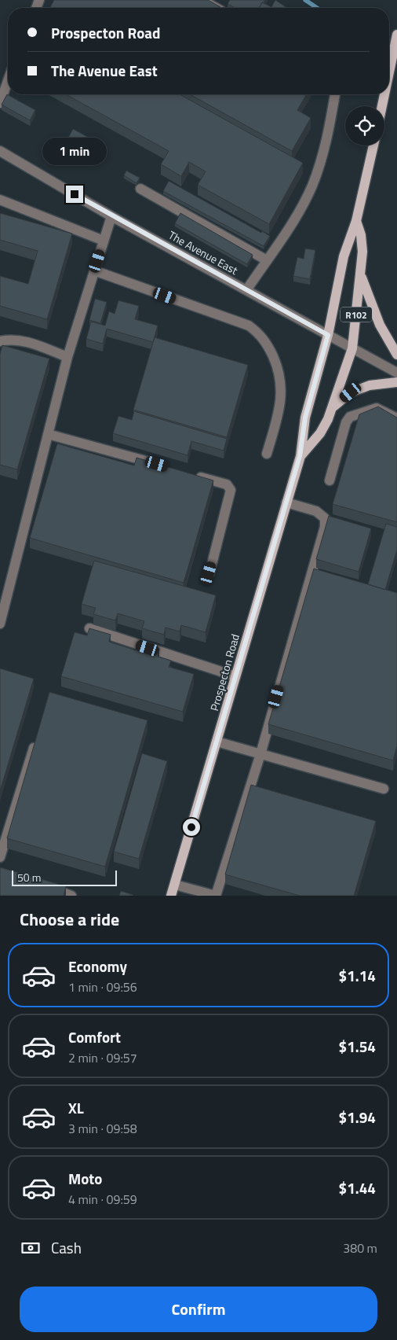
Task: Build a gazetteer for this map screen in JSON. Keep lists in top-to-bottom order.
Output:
{
  "streets": {
    "main road": ["R102", "Prospecton Road"],
    "street": ["The Avenue East"]
  },
  "crossings": [
    ["The Avenue East", "R102"],
    ["R102", "Prospecton Road"]
  ],
  "scale_bar": "50 m",
  "page": {
    "banner": ["Prospecton Road", "The Avenue East"],
    "bubble": "1 min",
    "scale": "50 m",
    "heading": "Choose a ride",
    "list": [
      {
        "name": "Economy",
        "note": "1 min · 09:56",
        "value": "$1.14"
      },
      {
        "name": "Comfort",
        "note": "2 min · 09:57",
        "value": "$1.54"
      },
      {
        "name": "XL",
        "note": "3 min · 09:58",
        "value": "$1.94"
      },
      {
        "name": "Moto",
        "note": "4 min · 09:59",
        "value": "$1.44"
      }
    ],
    "pay": ["Cash", "380 m"],
    "buttons": "Confirm"
  }
}
